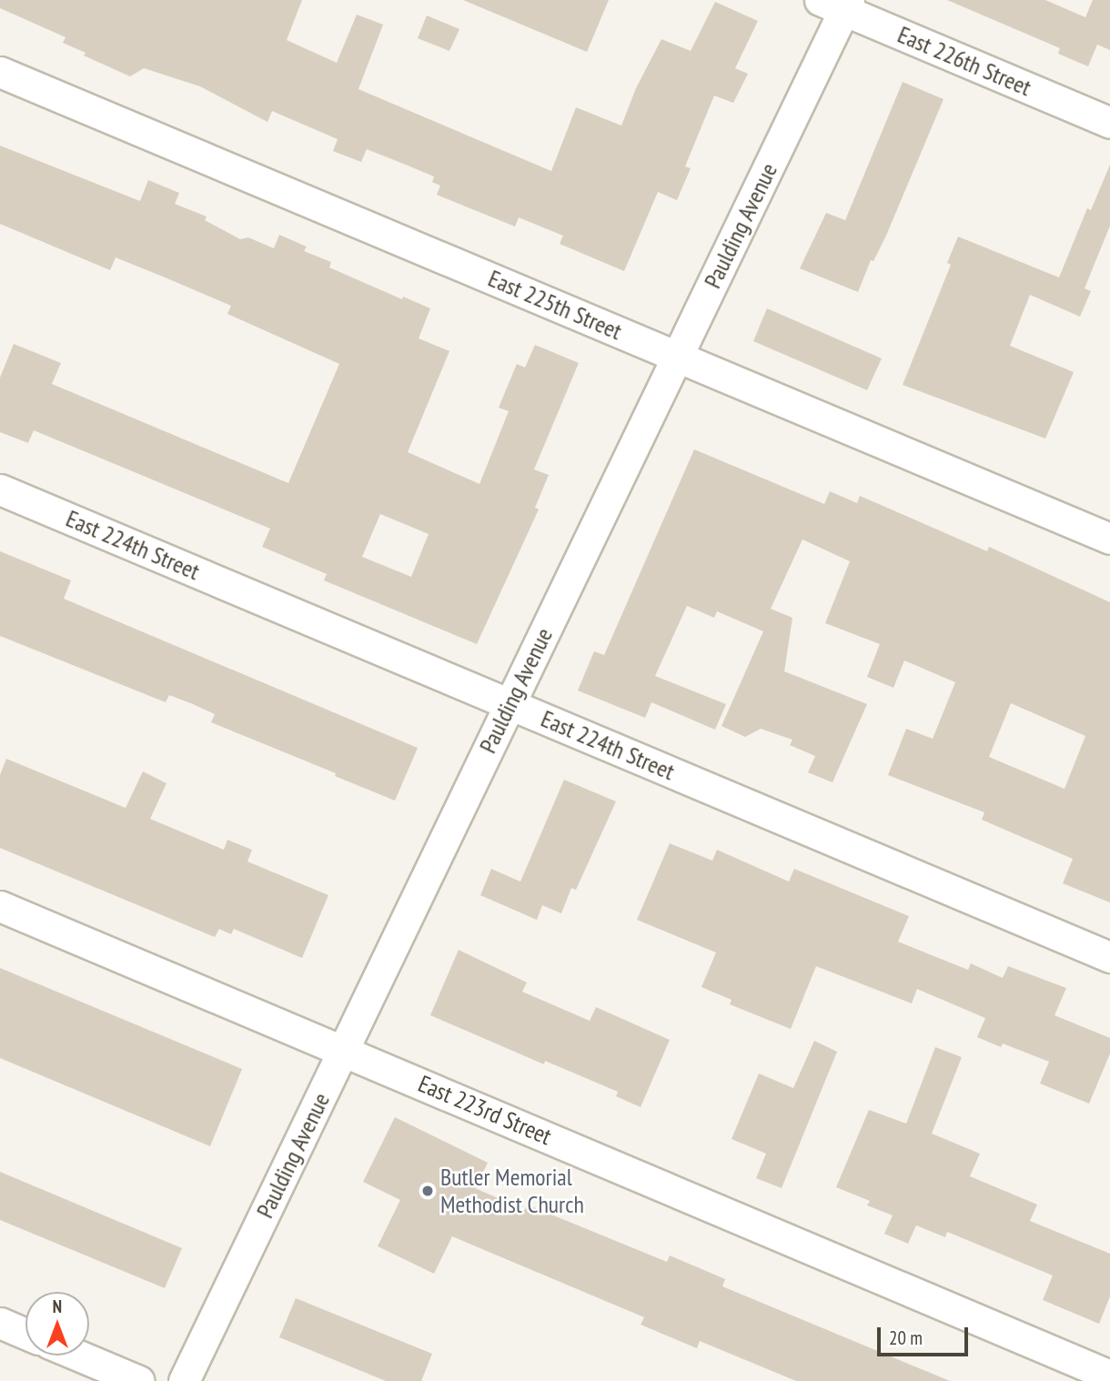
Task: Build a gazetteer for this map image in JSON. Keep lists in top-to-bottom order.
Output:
{
  "streets": {
    "street": [
      "East 226th Street",
      "Paulding Avenue",
      "East 225th Street",
      "East 224th Street",
      "East 223rd Street"
    ]
  },
  "crossings": [
    ["East 226th Street", "Paulding Avenue"],
    ["Paulding Avenue", "East 225th Street"],
    ["Paulding Avenue", "East 224th Street"],
    ["Paulding Avenue", "East 223rd Street"]
  ],
  "places": ["Butler Memorial Methodist Church"],
  "scale_bar": "20 m",
  "north": "top"
}
